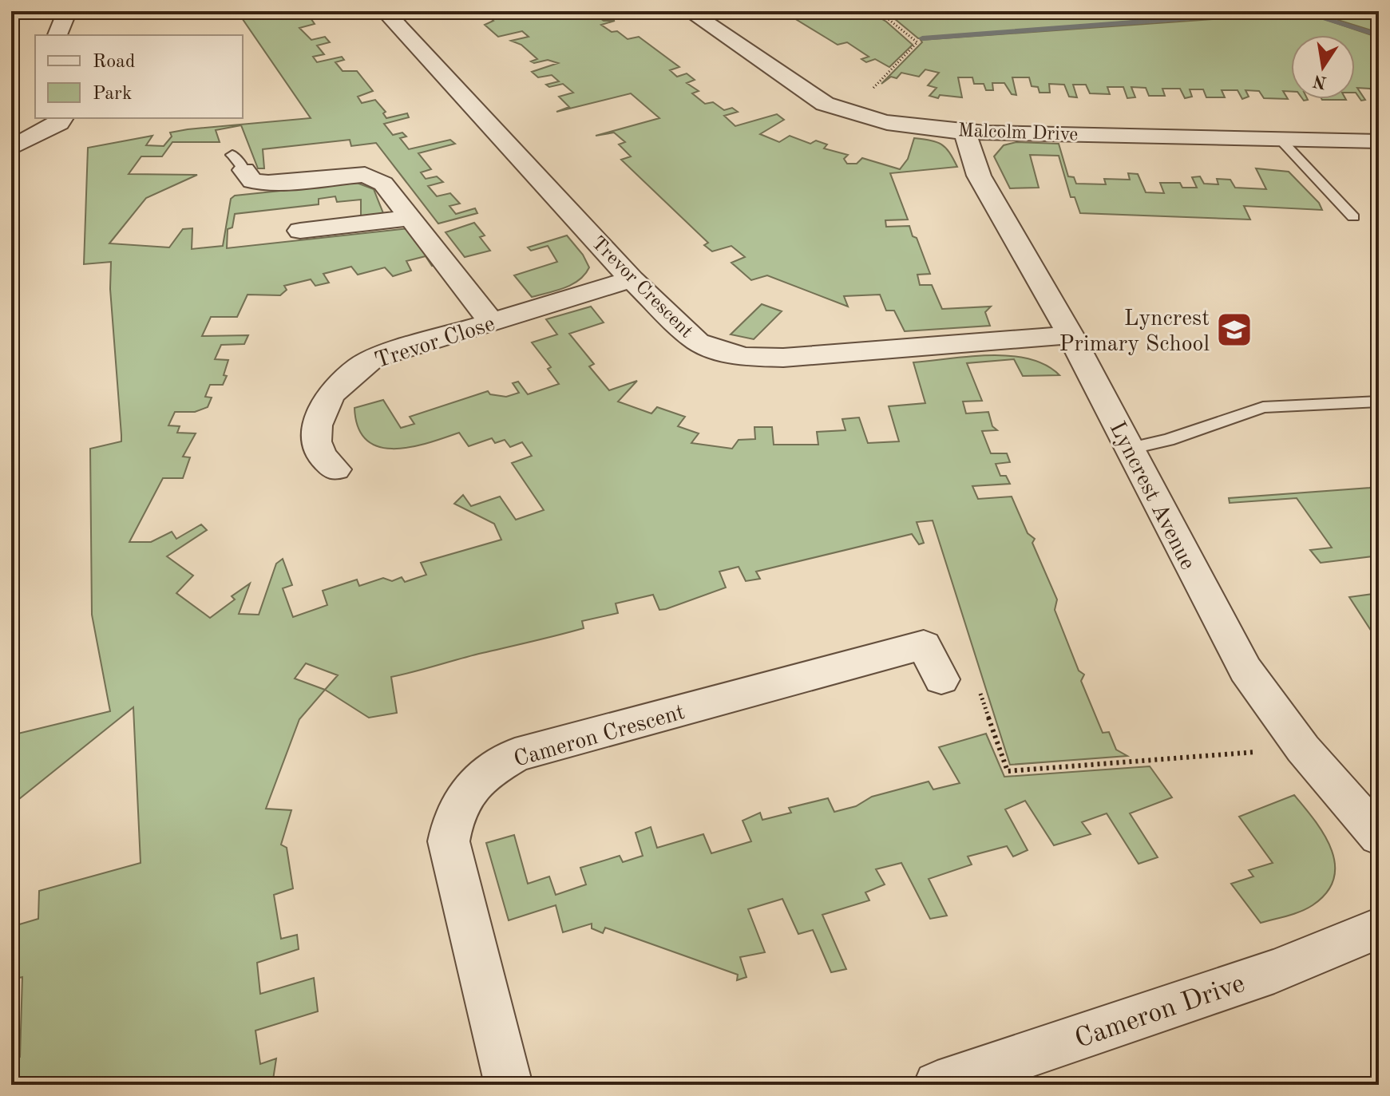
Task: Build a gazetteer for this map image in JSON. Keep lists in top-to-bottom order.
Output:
{
  "streets": {
    "street": [
      "Malcolm Drive",
      "Trevor Crescent",
      "Trevor Close",
      "Lyncrest Avenue",
      "Cameron Crescent",
      "Cameron Drive"
    ]
  },
  "crossings": [
    ["Malcolm Drive", "Lyncrest Avenue"],
    ["Trevor Crescent", "Trevor Close"],
    ["Trevor Crescent", "Lyncrest Avenue"]
  ],
  "places": {
    "school or university": ["Lyncrest Primary School"]
  },
  "legend": ["Road", "Park"],
  "north": "bottom"
}
